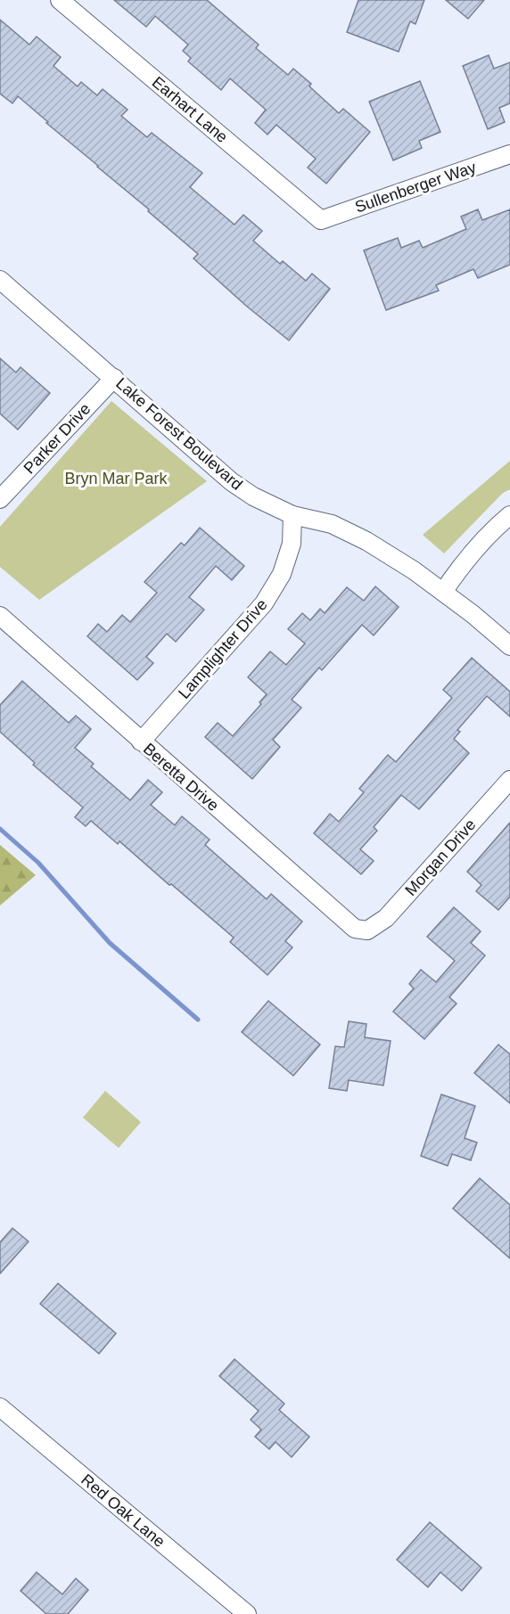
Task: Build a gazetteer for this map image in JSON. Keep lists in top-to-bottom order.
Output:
{
  "streets": {
    "street": [
      "Earhart Lane",
      "Sullenberger Way",
      "Lake Forest Boulevard",
      "Parker Drive",
      "Lamplighter Drive",
      "Beretta Drive",
      "Morgan Drive",
      "Red Oak Lane"
    ]
  },
  "crossings": [
    ["Earhart Lane", "Sullenberger Way"],
    ["Lake Forest Boulevard", "Parker Drive"],
    ["Lake Forest Boulevard", "Lamplighter Drive"],
    ["Lamplighter Drive", "Beretta Drive"],
    ["Beretta Drive", "Morgan Drive"]
  ],
  "parks": ["Bryn Mar Park"]
}
